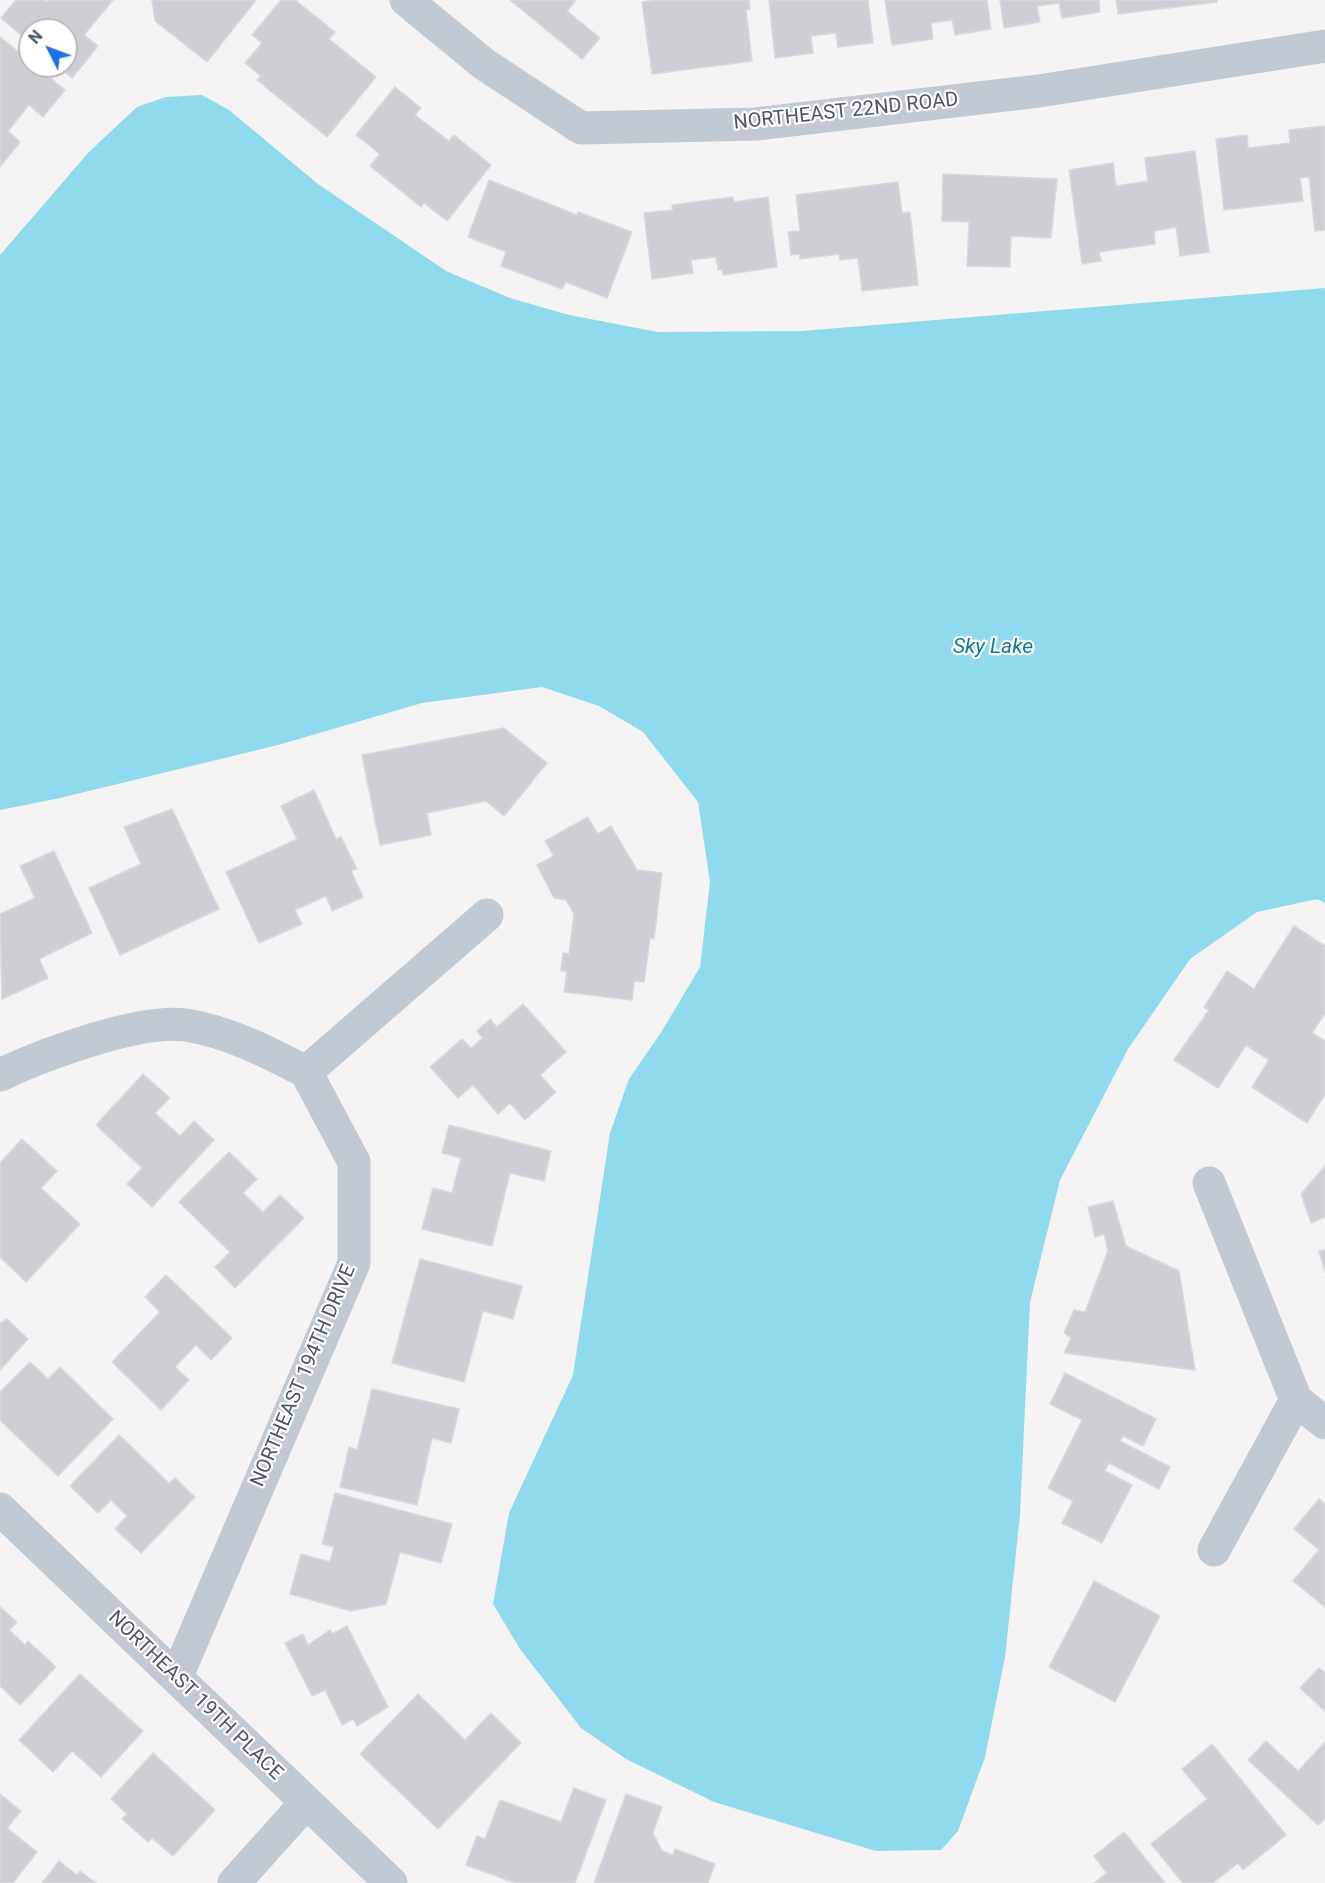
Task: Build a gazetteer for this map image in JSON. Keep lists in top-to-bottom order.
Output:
{
  "streets": {
    "street": ["NORTHEAST 22ND ROAD", "NORTHEAST 194TH DRIVE", "NORTHEAST 19TH PLACE"]
  },
  "crossings": [
    ["NORTHEAST 194TH DRIVE", "NORTHEAST 19TH PLACE"]
  ],
  "water": ["Sky Lake"],
  "north": "top left"
}
